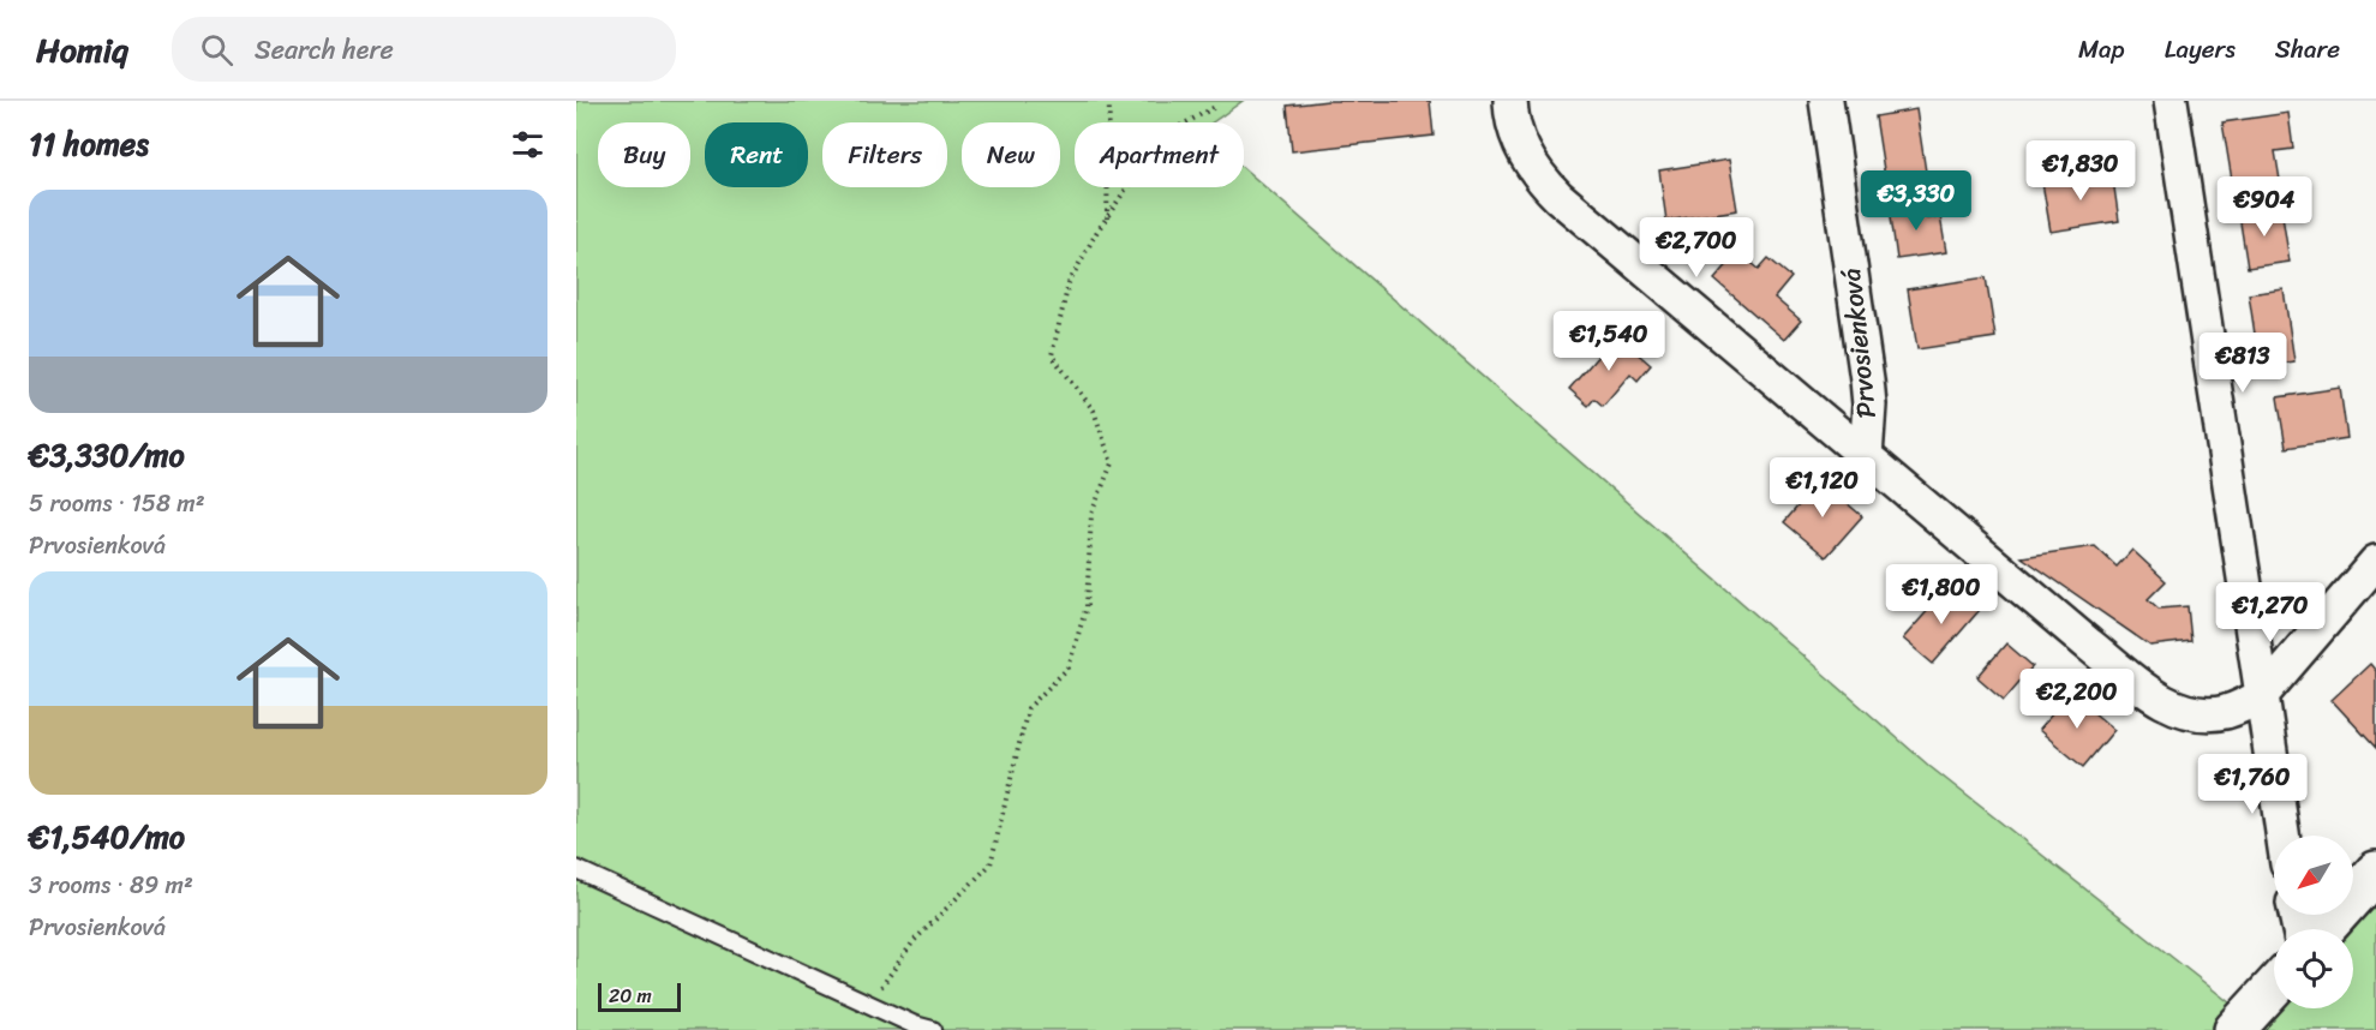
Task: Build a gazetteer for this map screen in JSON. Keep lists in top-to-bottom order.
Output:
{
  "streets": {
    "street": ["Prvosienková"]
  },
  "scale_bar": "20 m",
  "north": "bottom left",
  "page": {
    "header": "Homiq",
    "search": "Search here",
    "nav": ["Map", "Layers", "Share"],
    "heading": "11 homes",
    "chip": [
      "Buy",
      "Rent",
      "Filters",
      "New",
      "Apartment"
    ],
    "price": [
      "€1,830",
      "€3,330",
      "€904",
      "€2,700",
      "€1,540",
      "€813",
      "€1,120",
      "€1,800",
      "€1,270",
      "€2,200",
      "€1,760"
    ],
    "list": [
      {
        "name": "€3,330/mo",
        "note": "5 rooms · 158 m² · Prvosienková"
      },
      {
        "name": "€1,540/mo",
        "note": "3 rooms · 89 m² · Prvosienková"
      }
    ],
    "scale": "20 m"
  }
}
